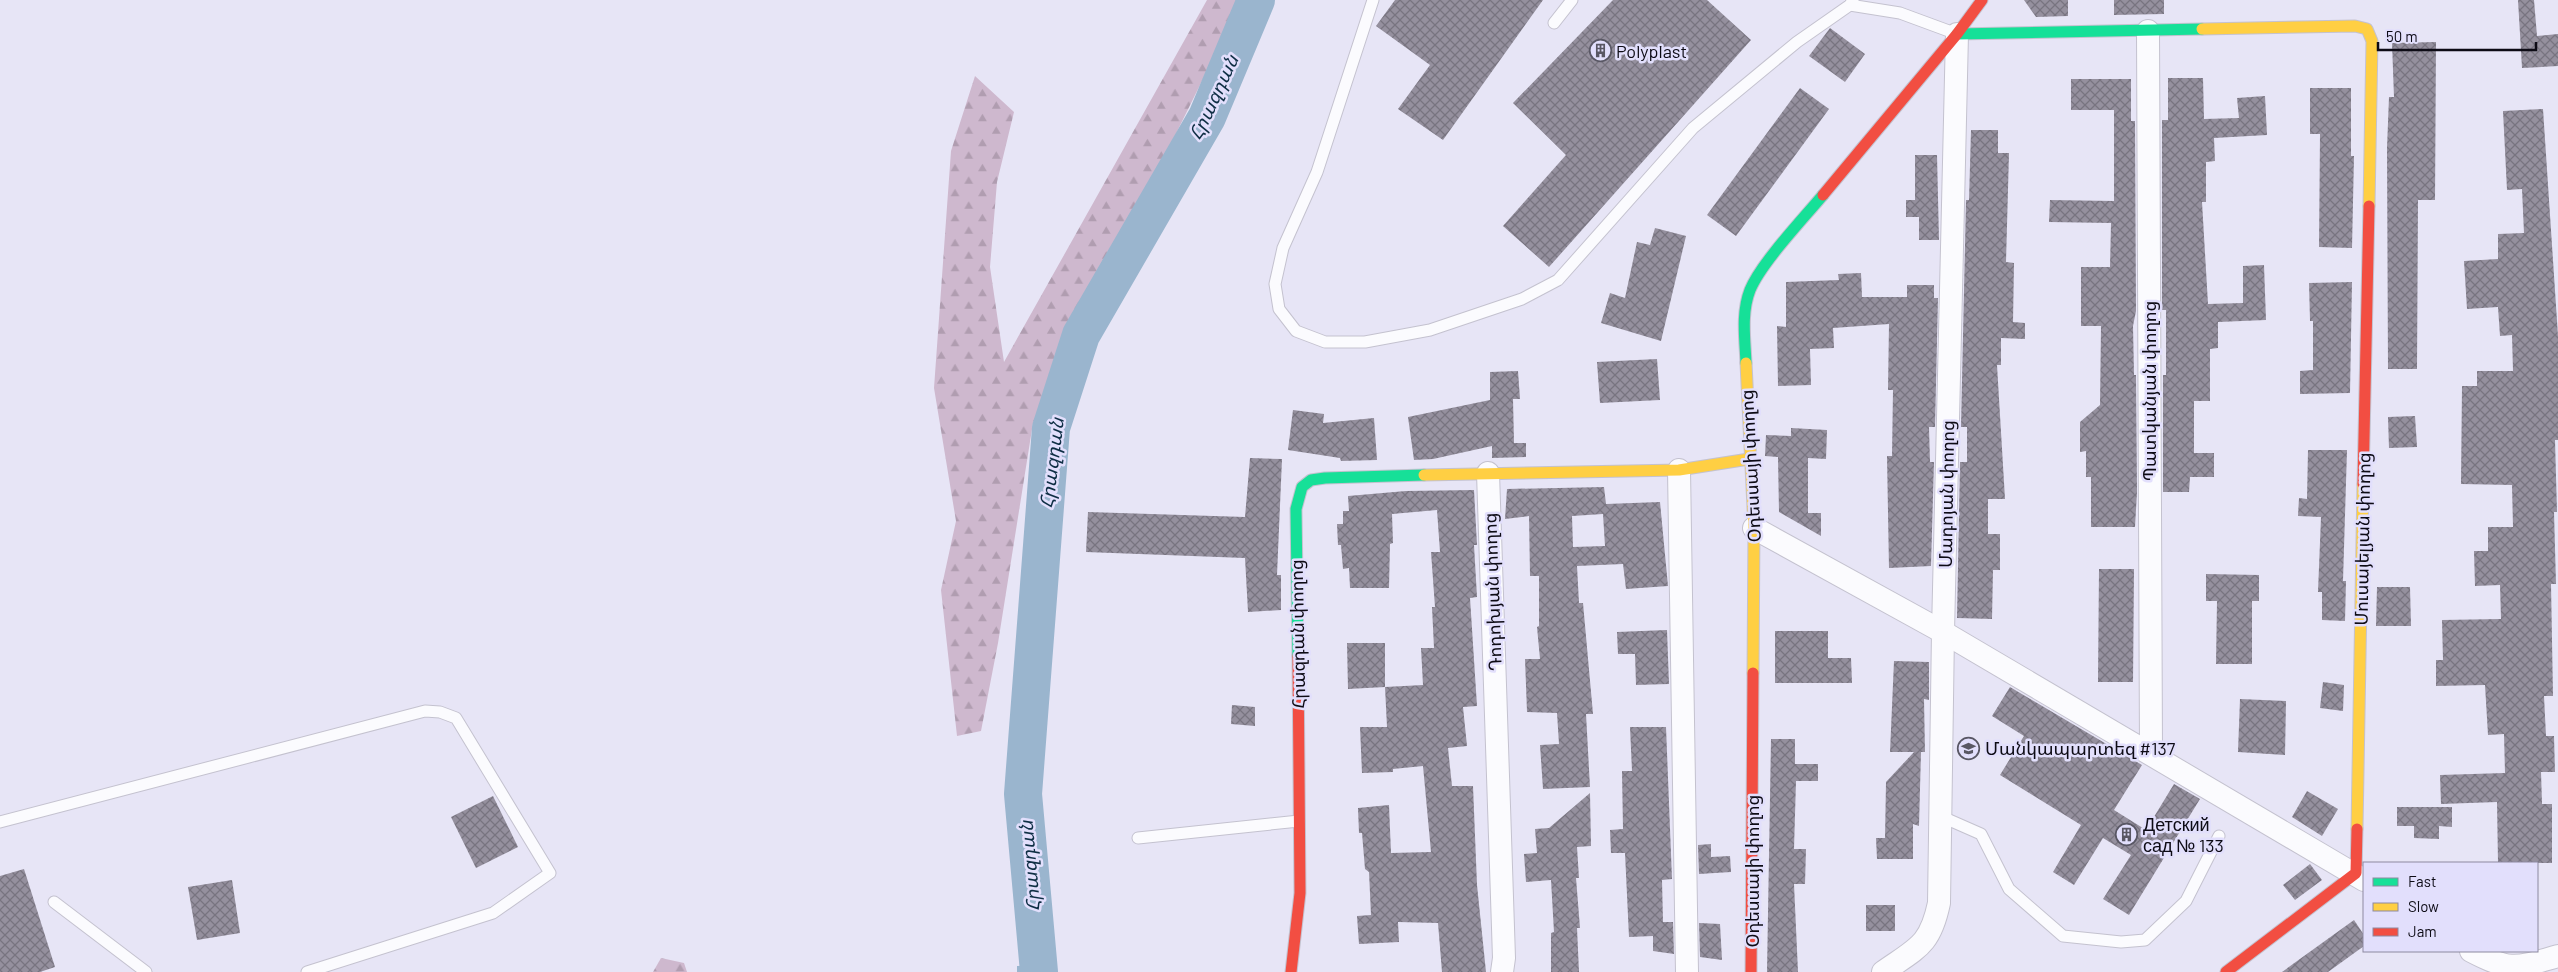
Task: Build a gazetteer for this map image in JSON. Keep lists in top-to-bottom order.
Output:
{
  "streets": {
    "street": [
      "Պատկանյան փողոց",
      "Օդեսսայի փողոց",
      "Մադոյան փողոց",
      "Մուսայելյան փողոց",
      "Դոդոխյան փողոց",
      "Հրազդան փողոց"
    ]
  },
  "crossings": [
    ["Պատկանյան փողոց", "Մուսայելյան փողոց"],
    ["Օդեսսայի փողոց", "Մադոյան փողոց"],
    ["Դոդոխյան փողոց", "Հրազդան փողոց"]
  ],
  "water": ["Հրազդան"],
  "places": {
    "building": ["Polyplast", "Детский сад № 133"],
    "school or university": ["Մանկապարտեզ #137"]
  },
  "legend": ["Fast", "Slow", "Jam"],
  "scale_bar": "50 m"
}
